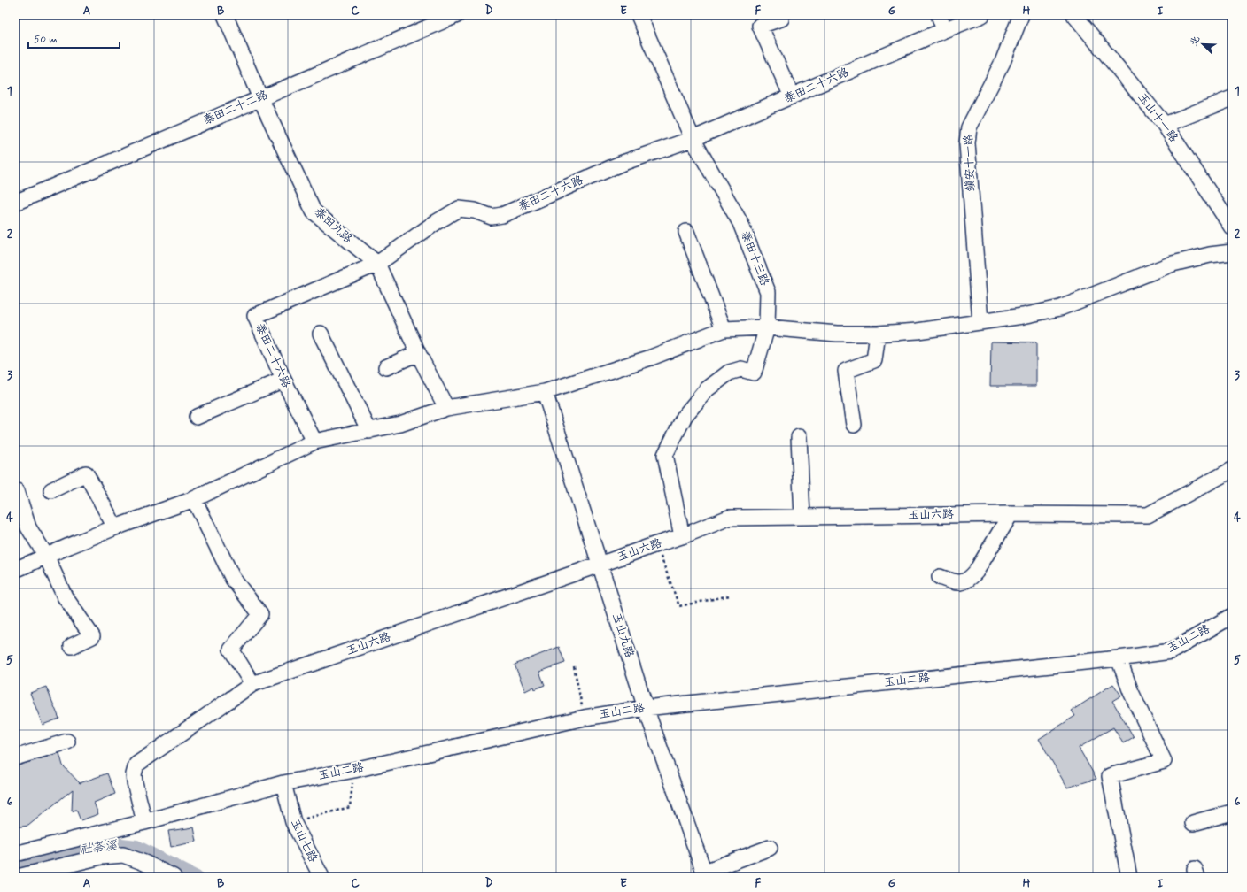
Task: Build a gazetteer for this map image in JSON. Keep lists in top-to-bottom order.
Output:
{
  "streets": {
    "street": [
      "泰田二十六路",
      "泰田二十二路",
      "玉山十一路",
      "鎮安十一路",
      "泰田九路",
      "泰田十三路",
      "玉山六路",
      "玉山九路",
      "玉山二路",
      "玉山七路"
    ]
  },
  "crossings": [
    ["泰田二十六路", "泰田九路"],
    ["泰田二十六路", "泰田十三路"],
    ["泰田二十二路", "泰田九路"],
    ["泰田十三路", "玉山六路"],
    ["玉山六路", "玉山九路"],
    ["玉山六路", "玉山二路"],
    ["玉山九路", "玉山二路"],
    ["玉山二路", "玉山七路"]
  ],
  "water": ["社苓溪"],
  "scale_bar": "50 m",
  "north": "top left",
  "grid": {
    "columns": [
      "A",
      "B",
      "C",
      "D",
      "E",
      "F",
      "G",
      "H",
      "I"
    ],
    "rows": [
      "1",
      "2",
      "3",
      "4",
      "5",
      "6"
    ]
  }
}
